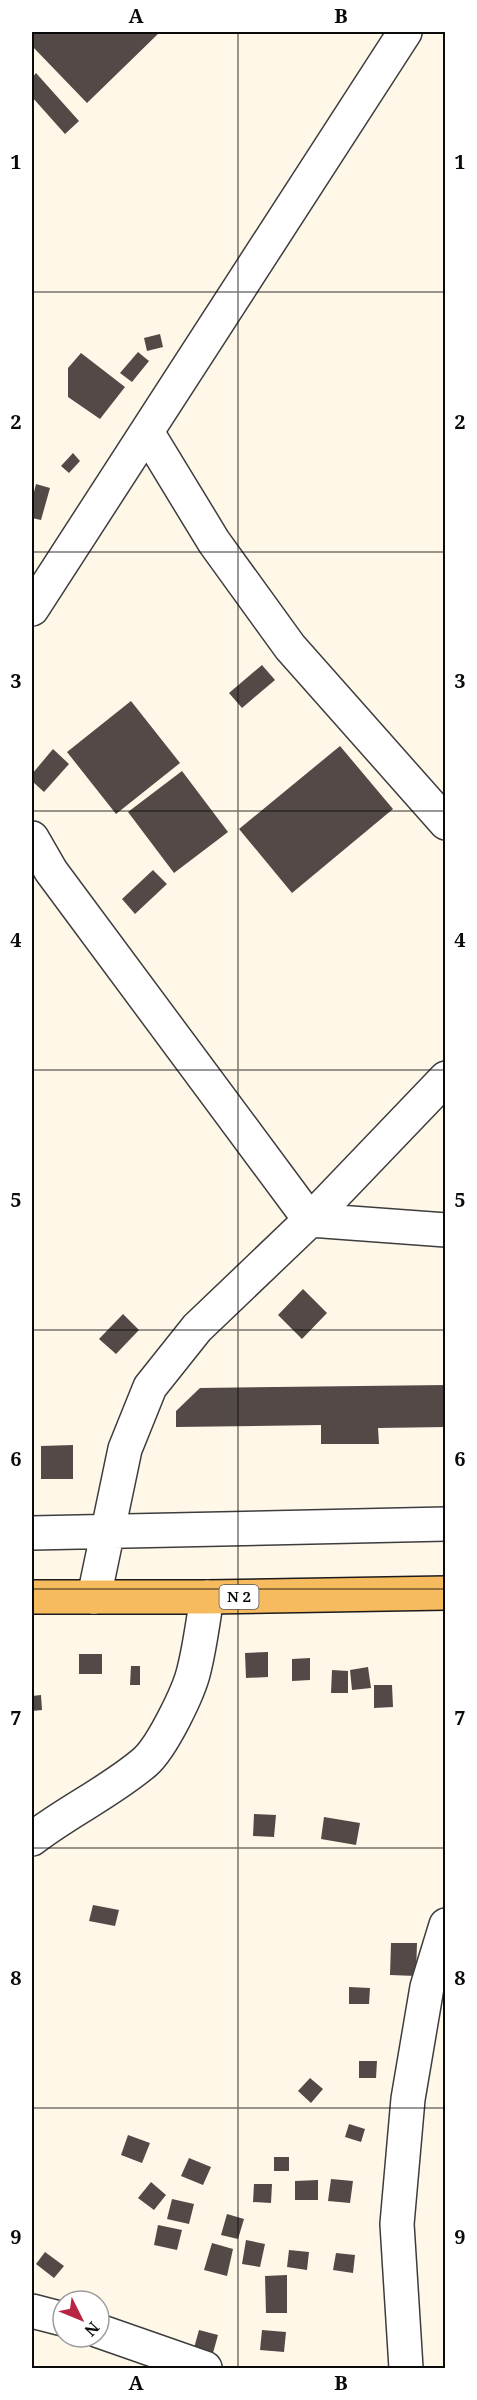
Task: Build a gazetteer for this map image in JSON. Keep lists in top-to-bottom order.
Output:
{
  "streets": {
    "main road": ["N 2"]
  },
  "north": "bottom right",
  "grid": {
    "columns": ["A", "B"],
    "rows": [
      "1",
      "2",
      "3",
      "4",
      "5",
      "6",
      "7",
      "8",
      "9"
    ]
  }
}
